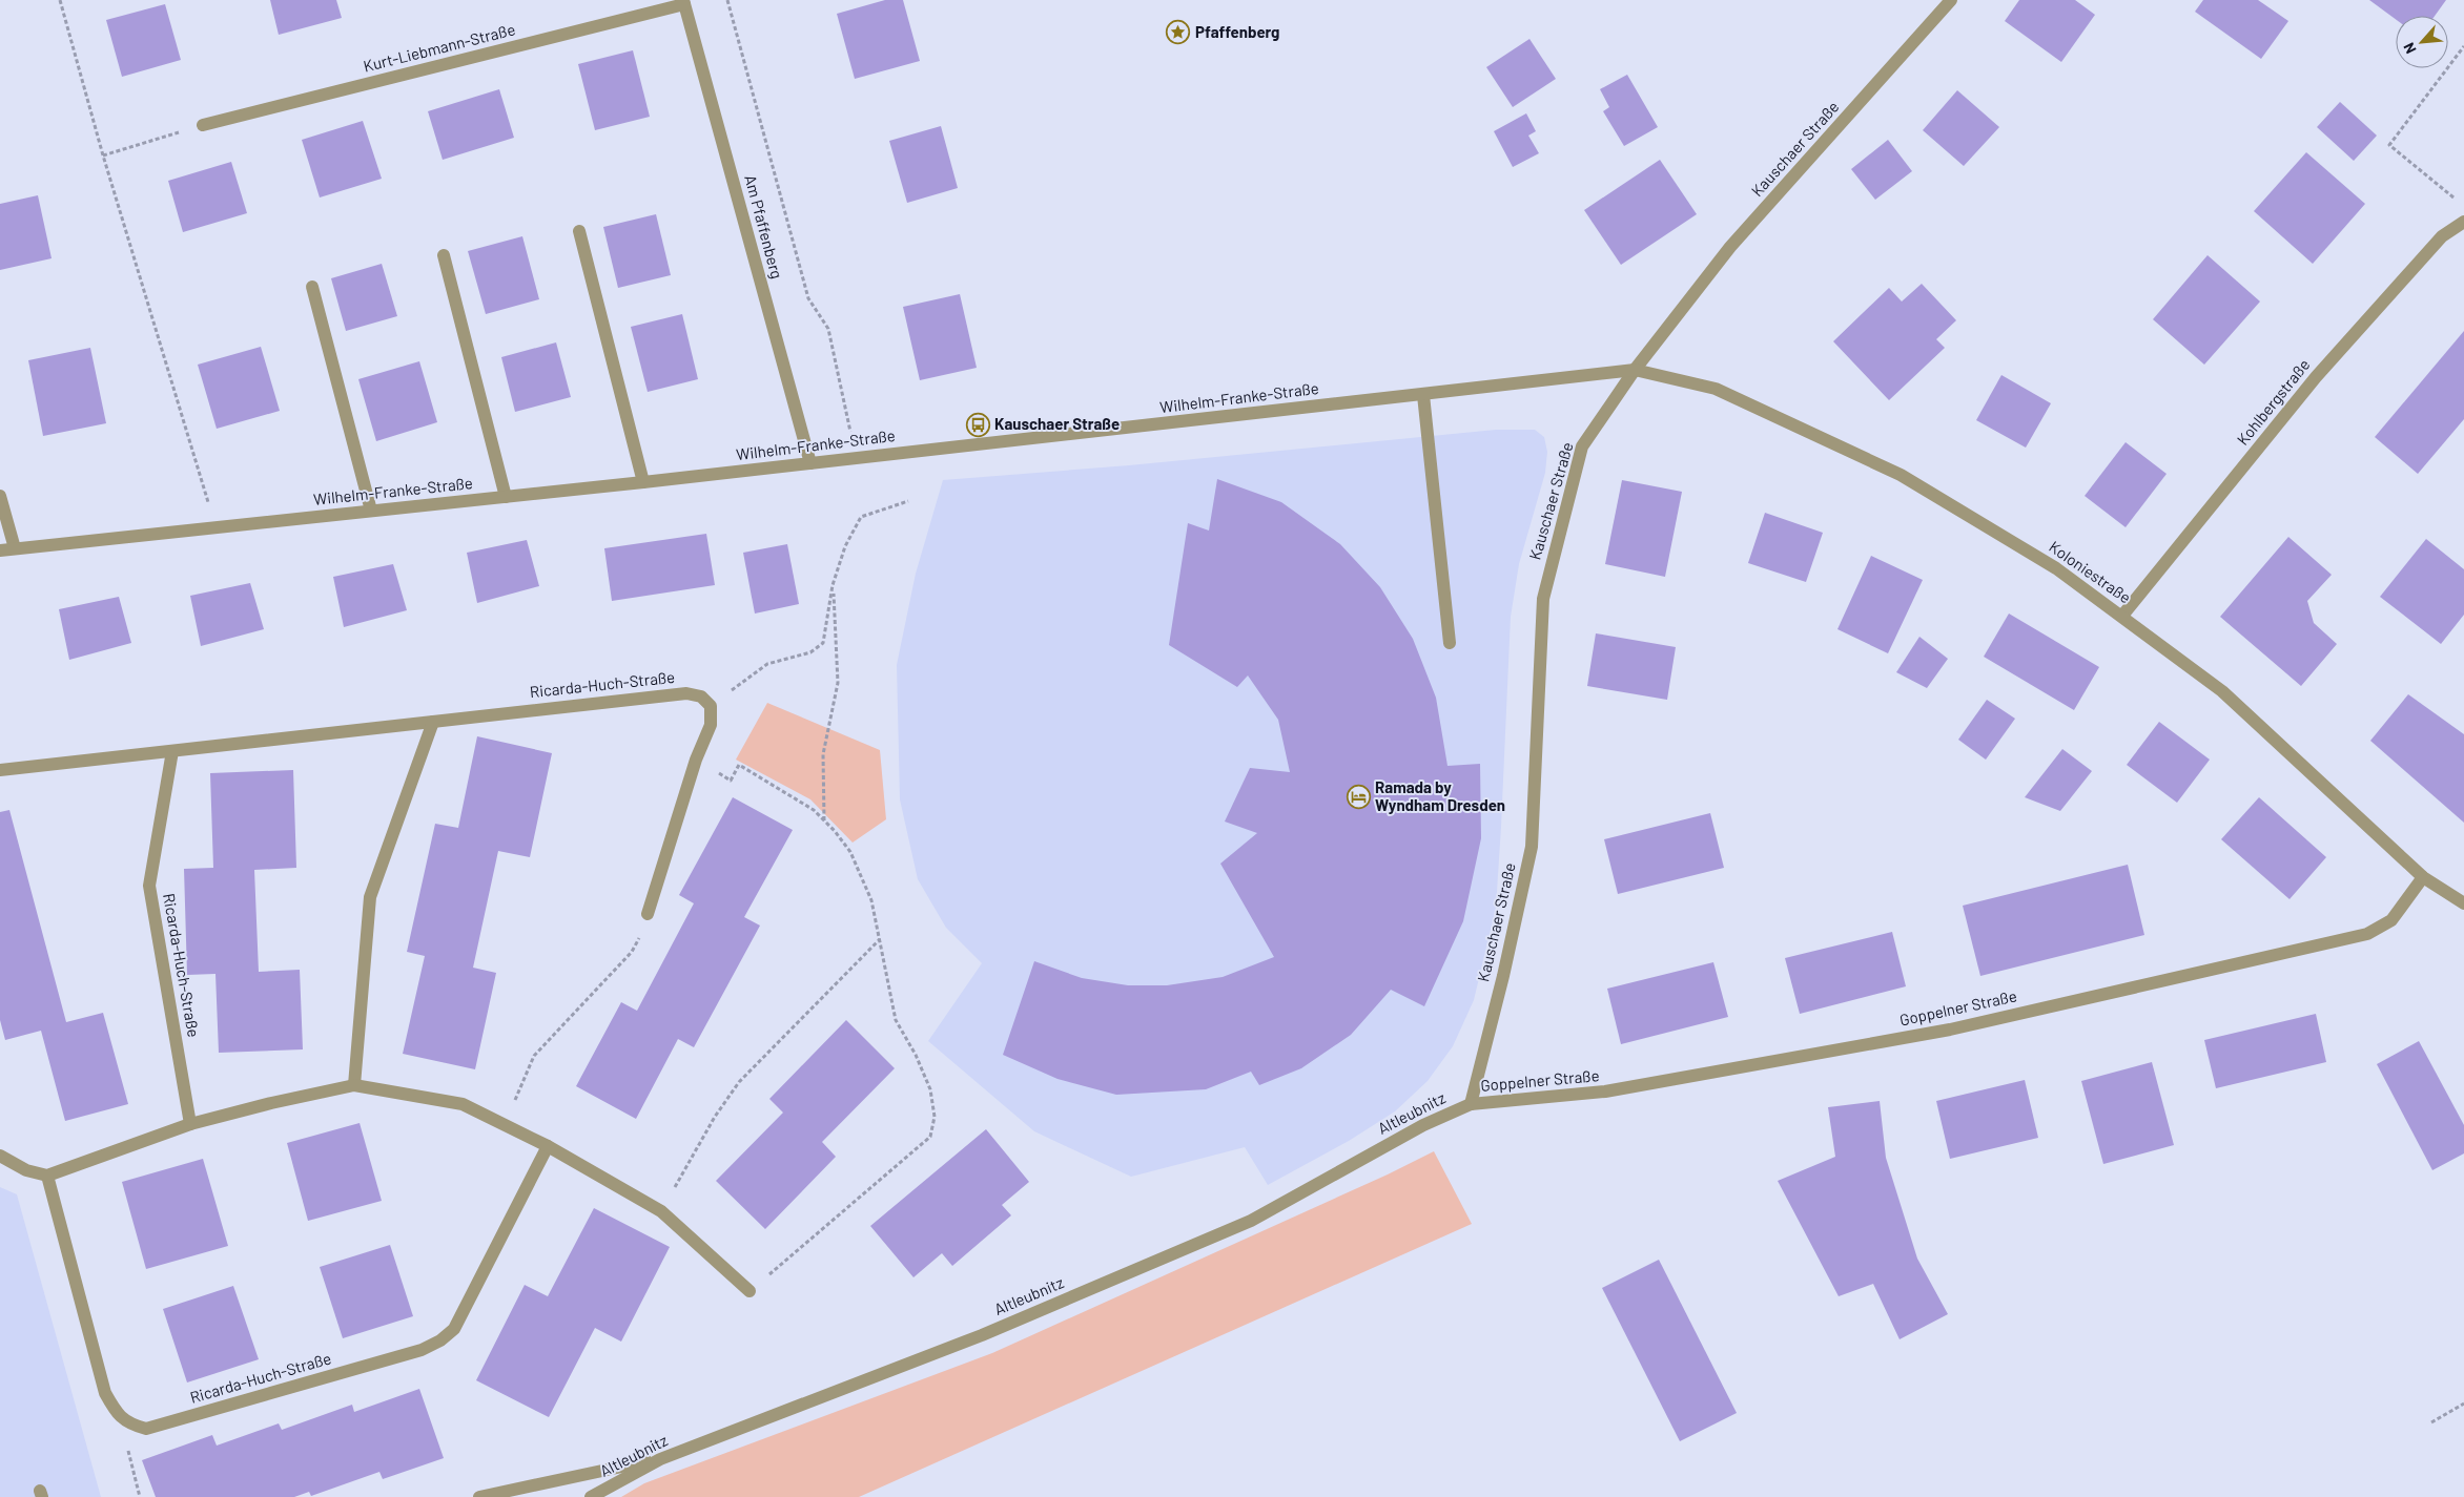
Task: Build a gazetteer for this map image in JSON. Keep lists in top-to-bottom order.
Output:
{
  "streets": {
    "street": [
      "Kurt-Liebmann-Straße",
      "Kauschaer Straße",
      "Am Pfaffenberg",
      "Wilhelm-Franke-Straße",
      "Kohlbergstraße",
      "Koloniestraße",
      "Ricarda-Huch-Straße",
      "Goppelner Straße",
      "Altleubnitz"
    ]
  },
  "crossings": [
    ["Kurt-Liebmann-Straße", "Am Pfaffenberg"],
    ["Kauschaer Straße", "Wilhelm-Franke-Straße"],
    ["Kauschaer Straße", "Koloniestraße"],
    ["Kauschaer Straße", "Goppelner Straße"],
    ["Kauschaer Straße", "Altleubnitz"],
    ["Am Pfaffenberg", "Wilhelm-Franke-Straße"],
    ["Wilhelm-Franke-Straße", "Koloniestraße"],
    ["Kohlbergstraße", "Koloniestraße"],
    ["Koloniestraße", "Goppelner Straße"],
    ["Goppelner Straße", "Altleubnitz"]
  ],
  "places": {
    "place": ["Pfaffenberg"],
    "bus stop": ["Kauschaer Straße"],
    "hotel": ["Ramada by Wyndham Dresden"]
  },
  "north": "bottom left"
}
